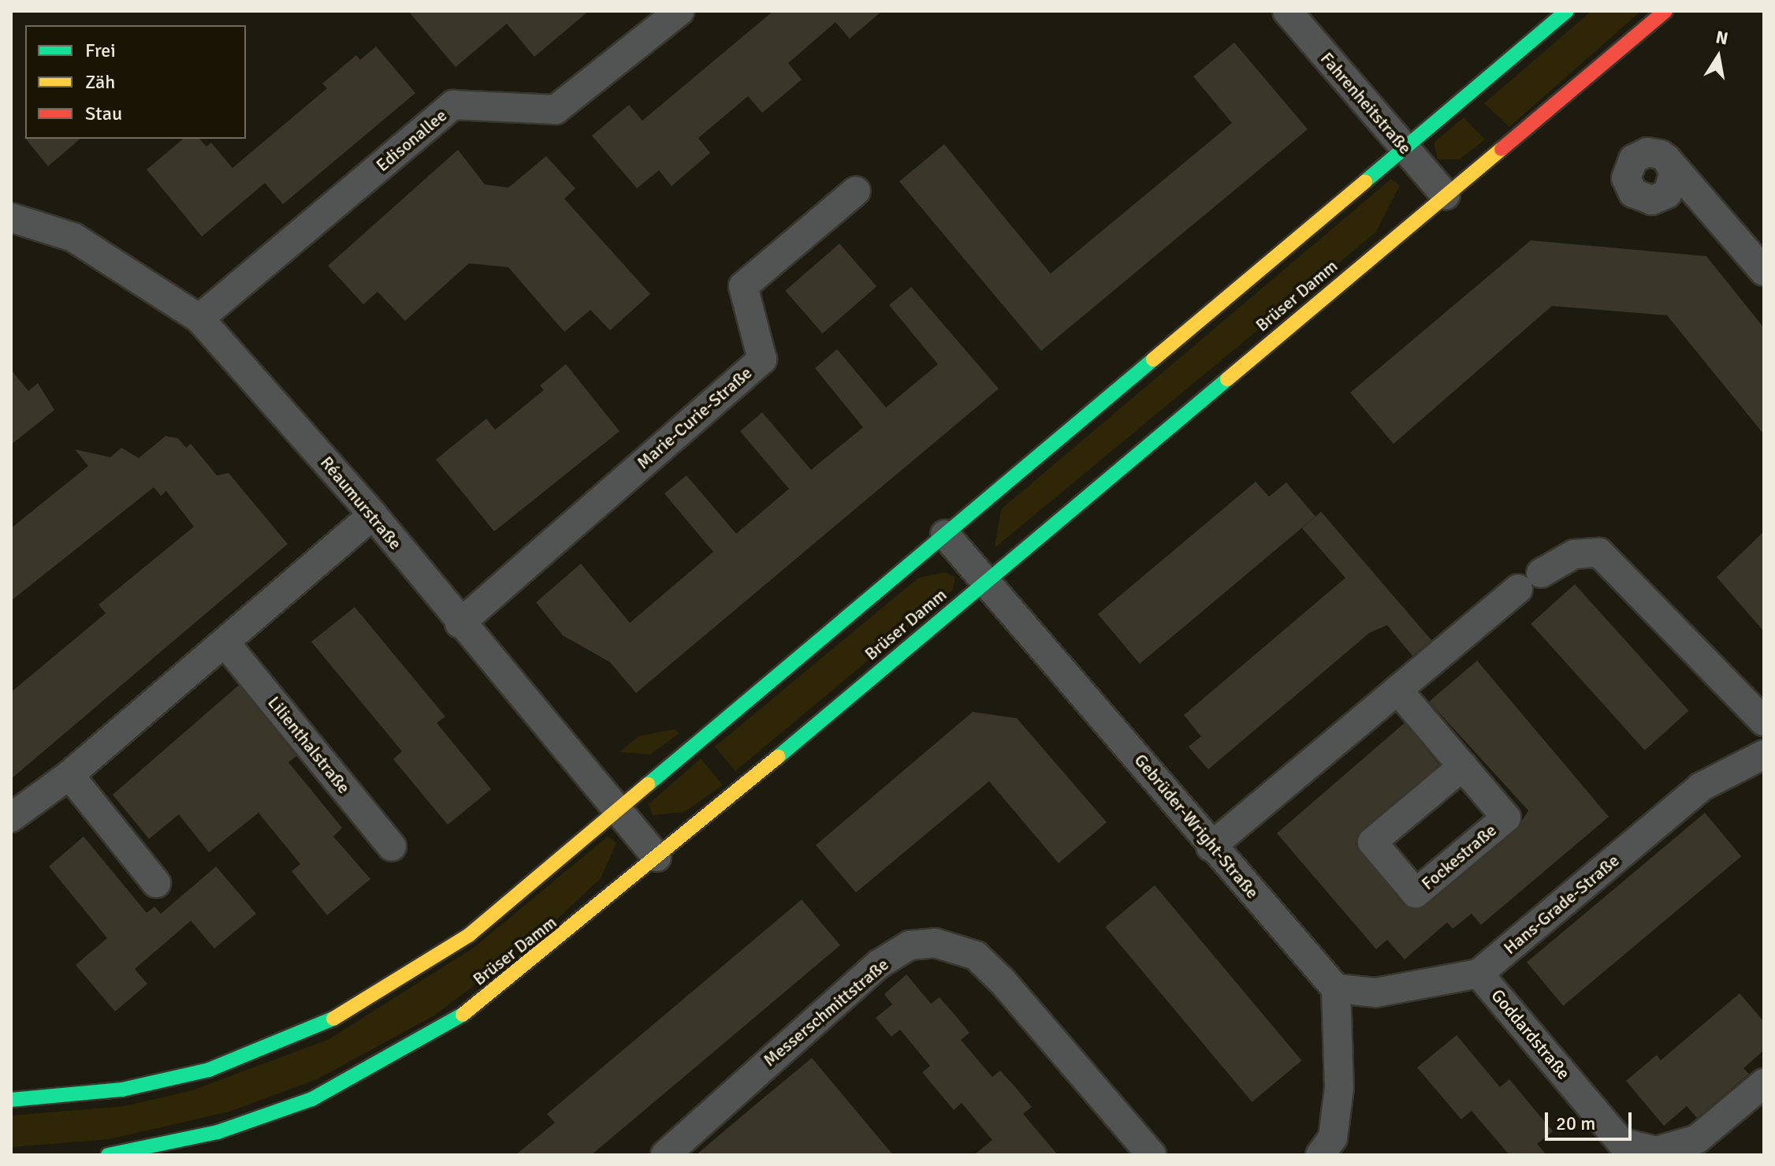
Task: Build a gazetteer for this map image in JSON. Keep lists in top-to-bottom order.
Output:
{
  "streets": {
    "street": [
      "Fahrenheitstraße",
      "Edisonallee",
      "Brüser Damm",
      "Marie-Curie-Straße",
      "Réaumurstraße",
      "Lilienthalstraße",
      "Gebrüder-Wright-Straße",
      "Fockestraße",
      "Hans-Grade-Straße",
      "Messerschmittstraße",
      "Goddardstraße"
    ]
  },
  "crossings": [
    ["Fahrenheitstraße", "Brüser Damm"],
    ["Edisonallee", "Réaumurstraße"],
    ["Brüser Damm", "Réaumurstraße"],
    ["Brüser Damm", "Gebrüder-Wright-Straße"],
    ["Marie-Curie-Straße", "Réaumurstraße"],
    ["Gebrüder-Wright-Straße", "Hans-Grade-Straße"],
    ["Hans-Grade-Straße", "Goddardstraße"]
  ],
  "legend": ["Frei", "Zäh", "Stau"],
  "scale_bar": "20 m",
  "north": "top"
}
